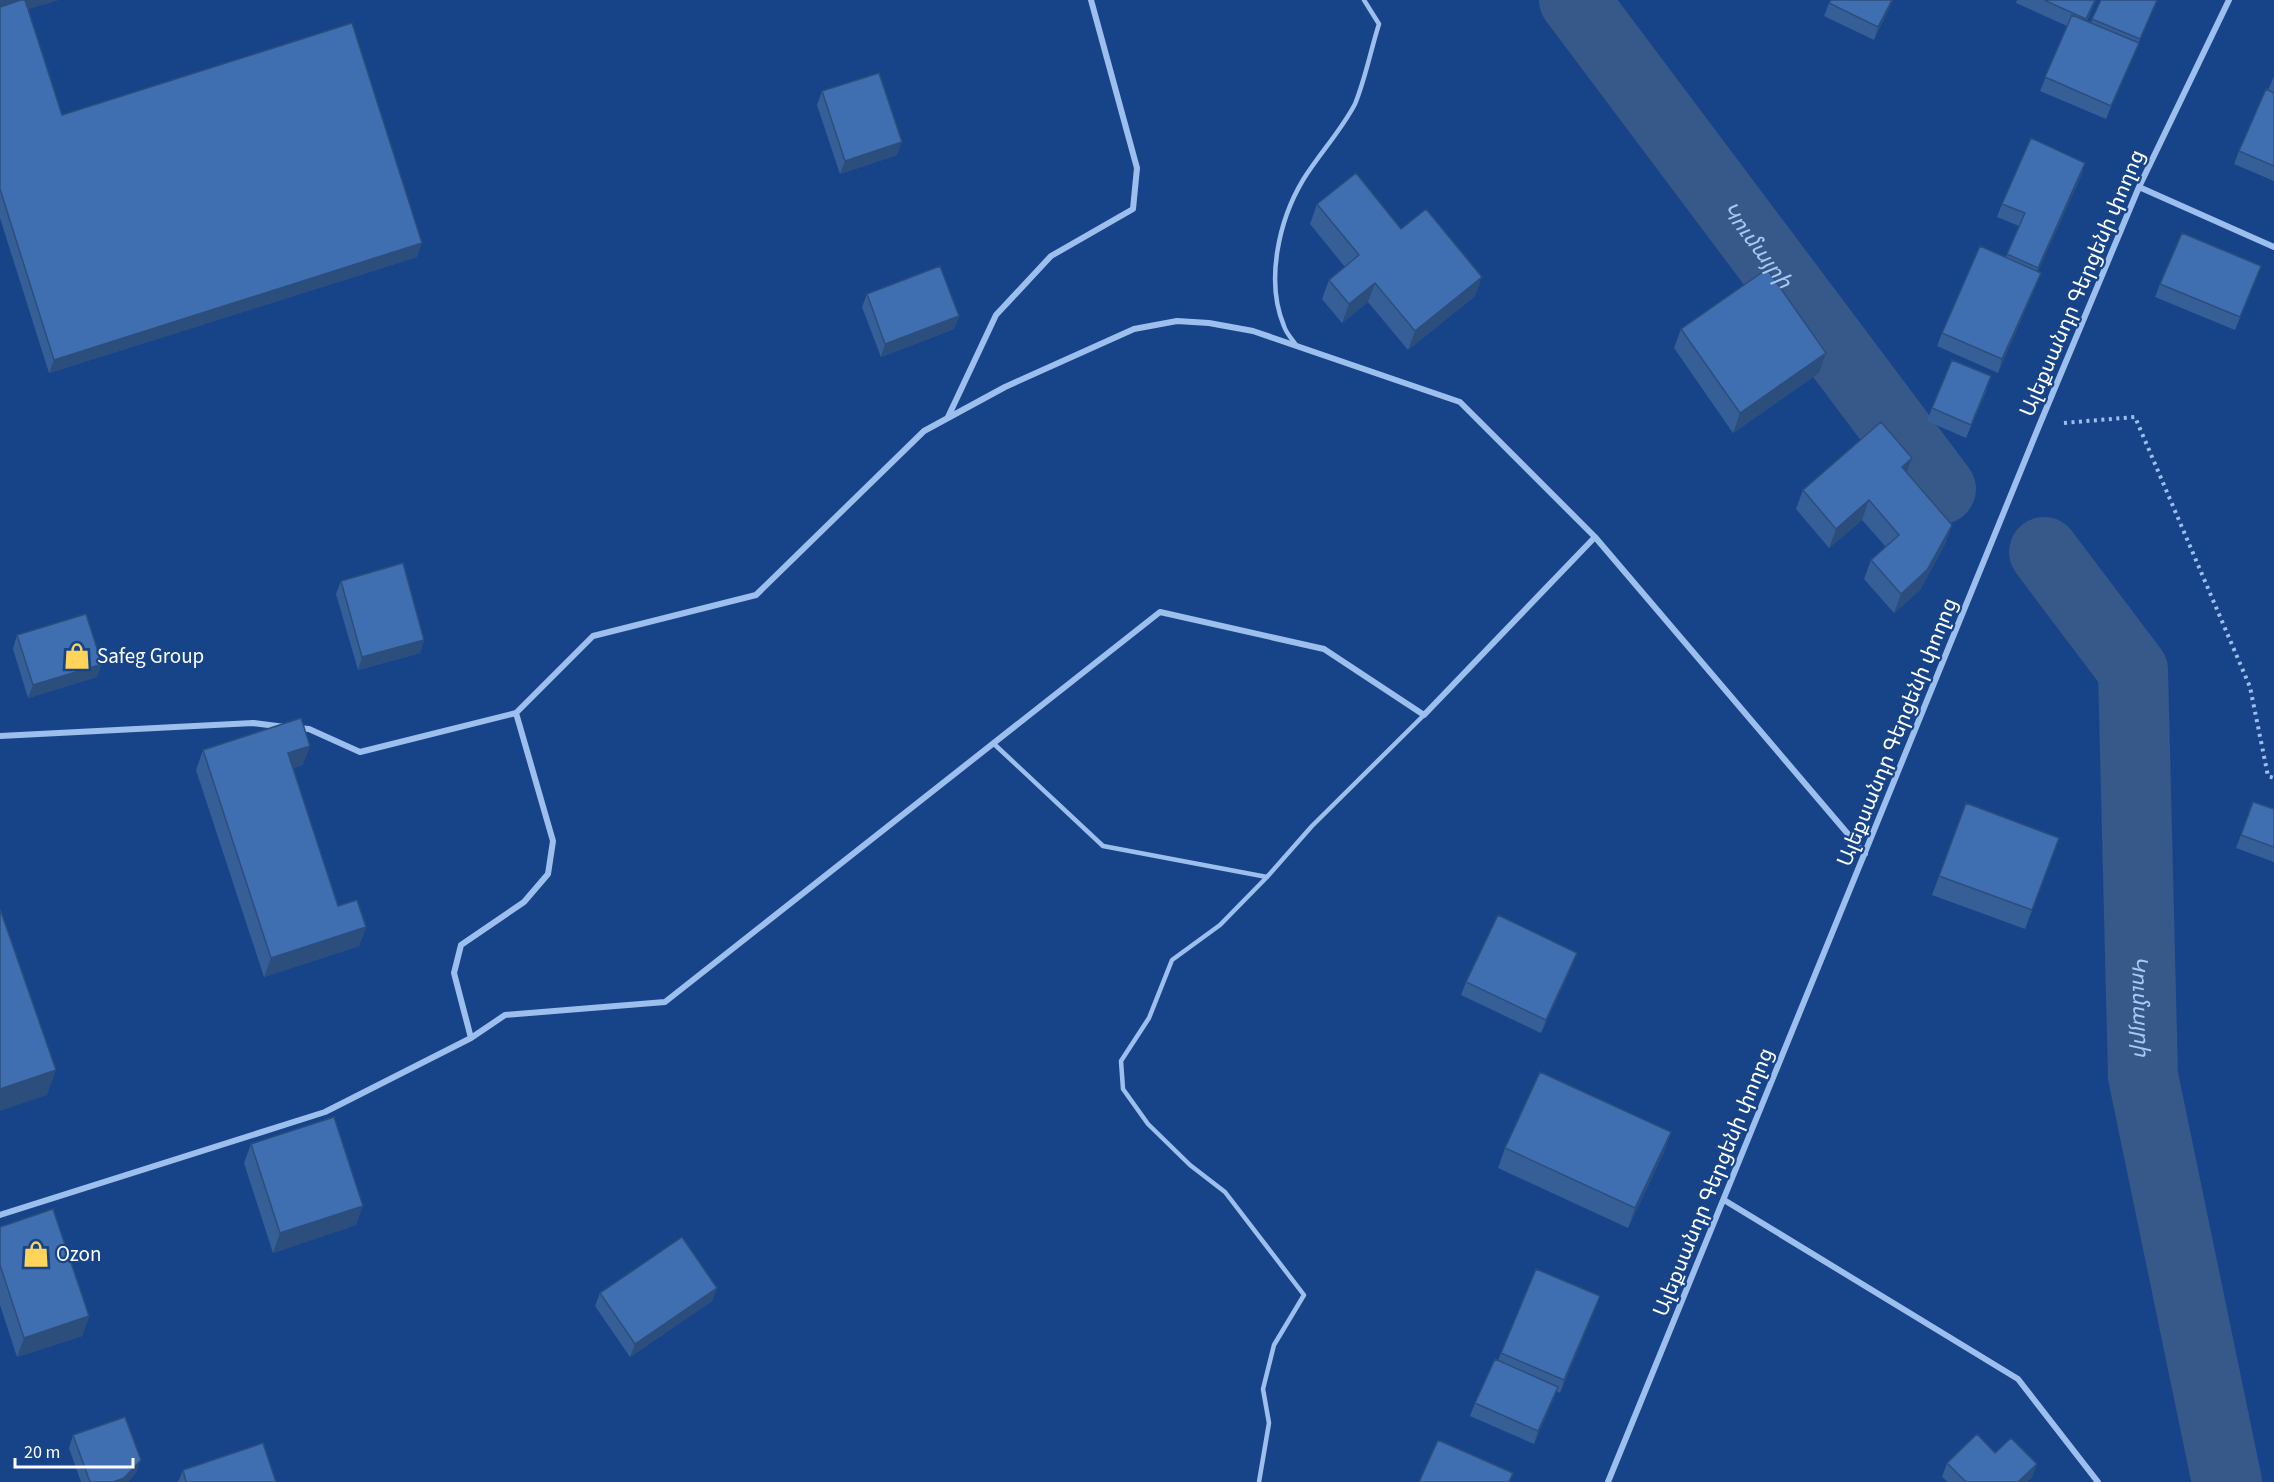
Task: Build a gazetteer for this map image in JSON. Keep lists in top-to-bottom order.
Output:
{
  "streets": {
    "street": ["Ալեքսանդր Գերցենի փողոց"]
  },
  "water": ["Կումայրի"],
  "places": {
    "shop": ["Safeg Group", "Ozon"]
  },
  "scale_bar": "20 m"
}
